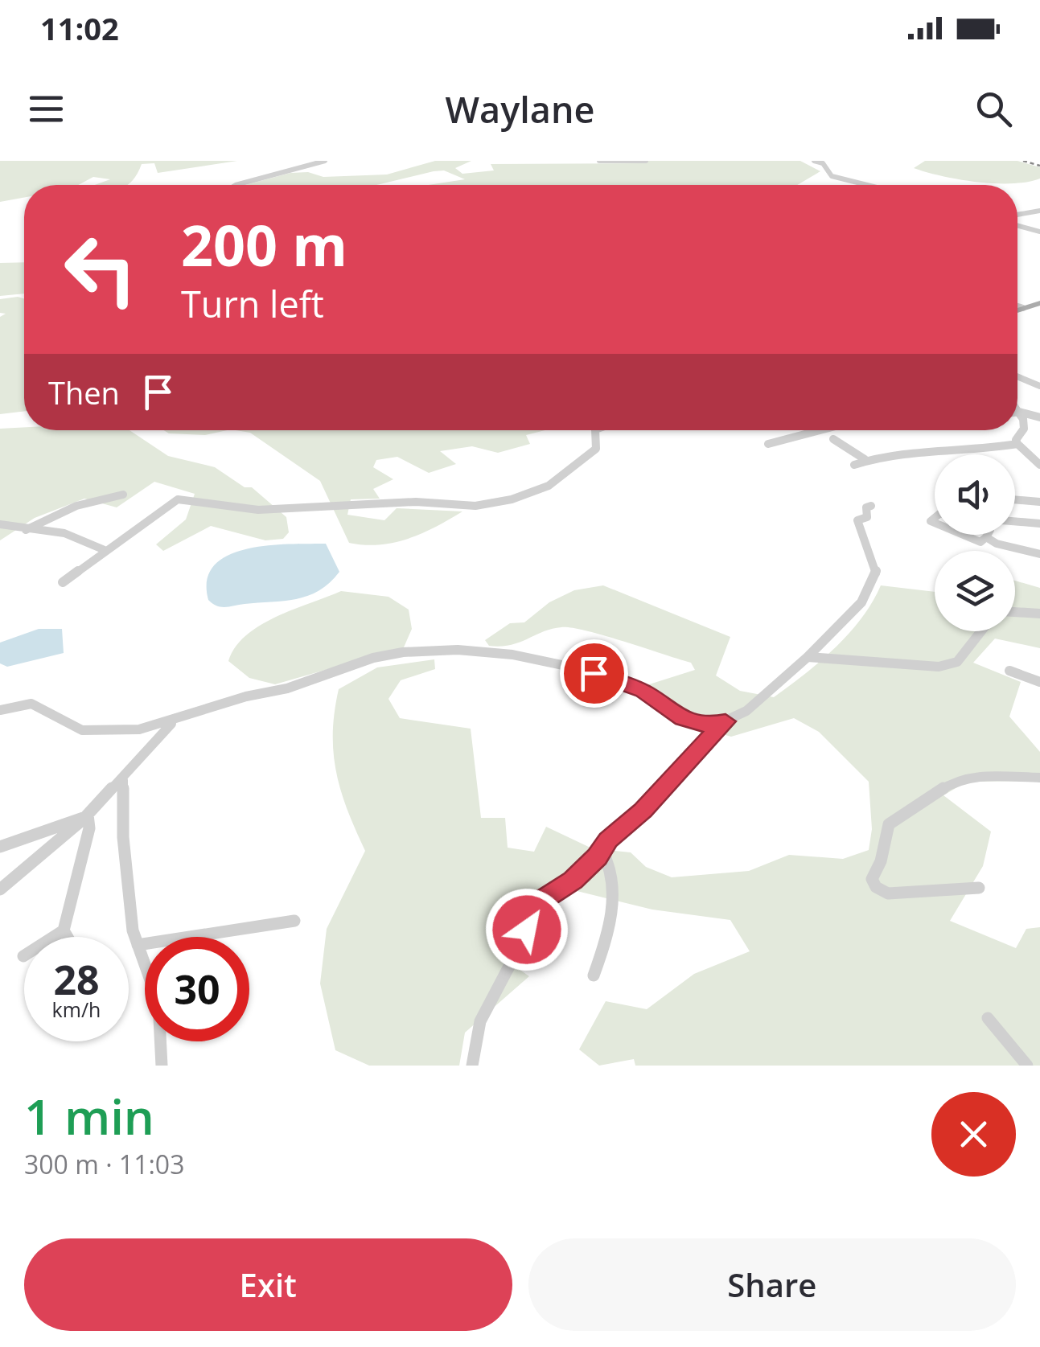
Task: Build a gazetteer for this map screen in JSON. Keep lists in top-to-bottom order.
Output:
{
  "page": {
    "status": "11:02",
    "header": "Waylane",
    "turn": ["200 m", "Turn left"],
    "then": "Then",
    "speed": "28 km/h",
    "limit": "30",
    "heading": ["1 min", "300 m · 11:03"],
    "buttons": ["Exit", "Share"]
  }
}
